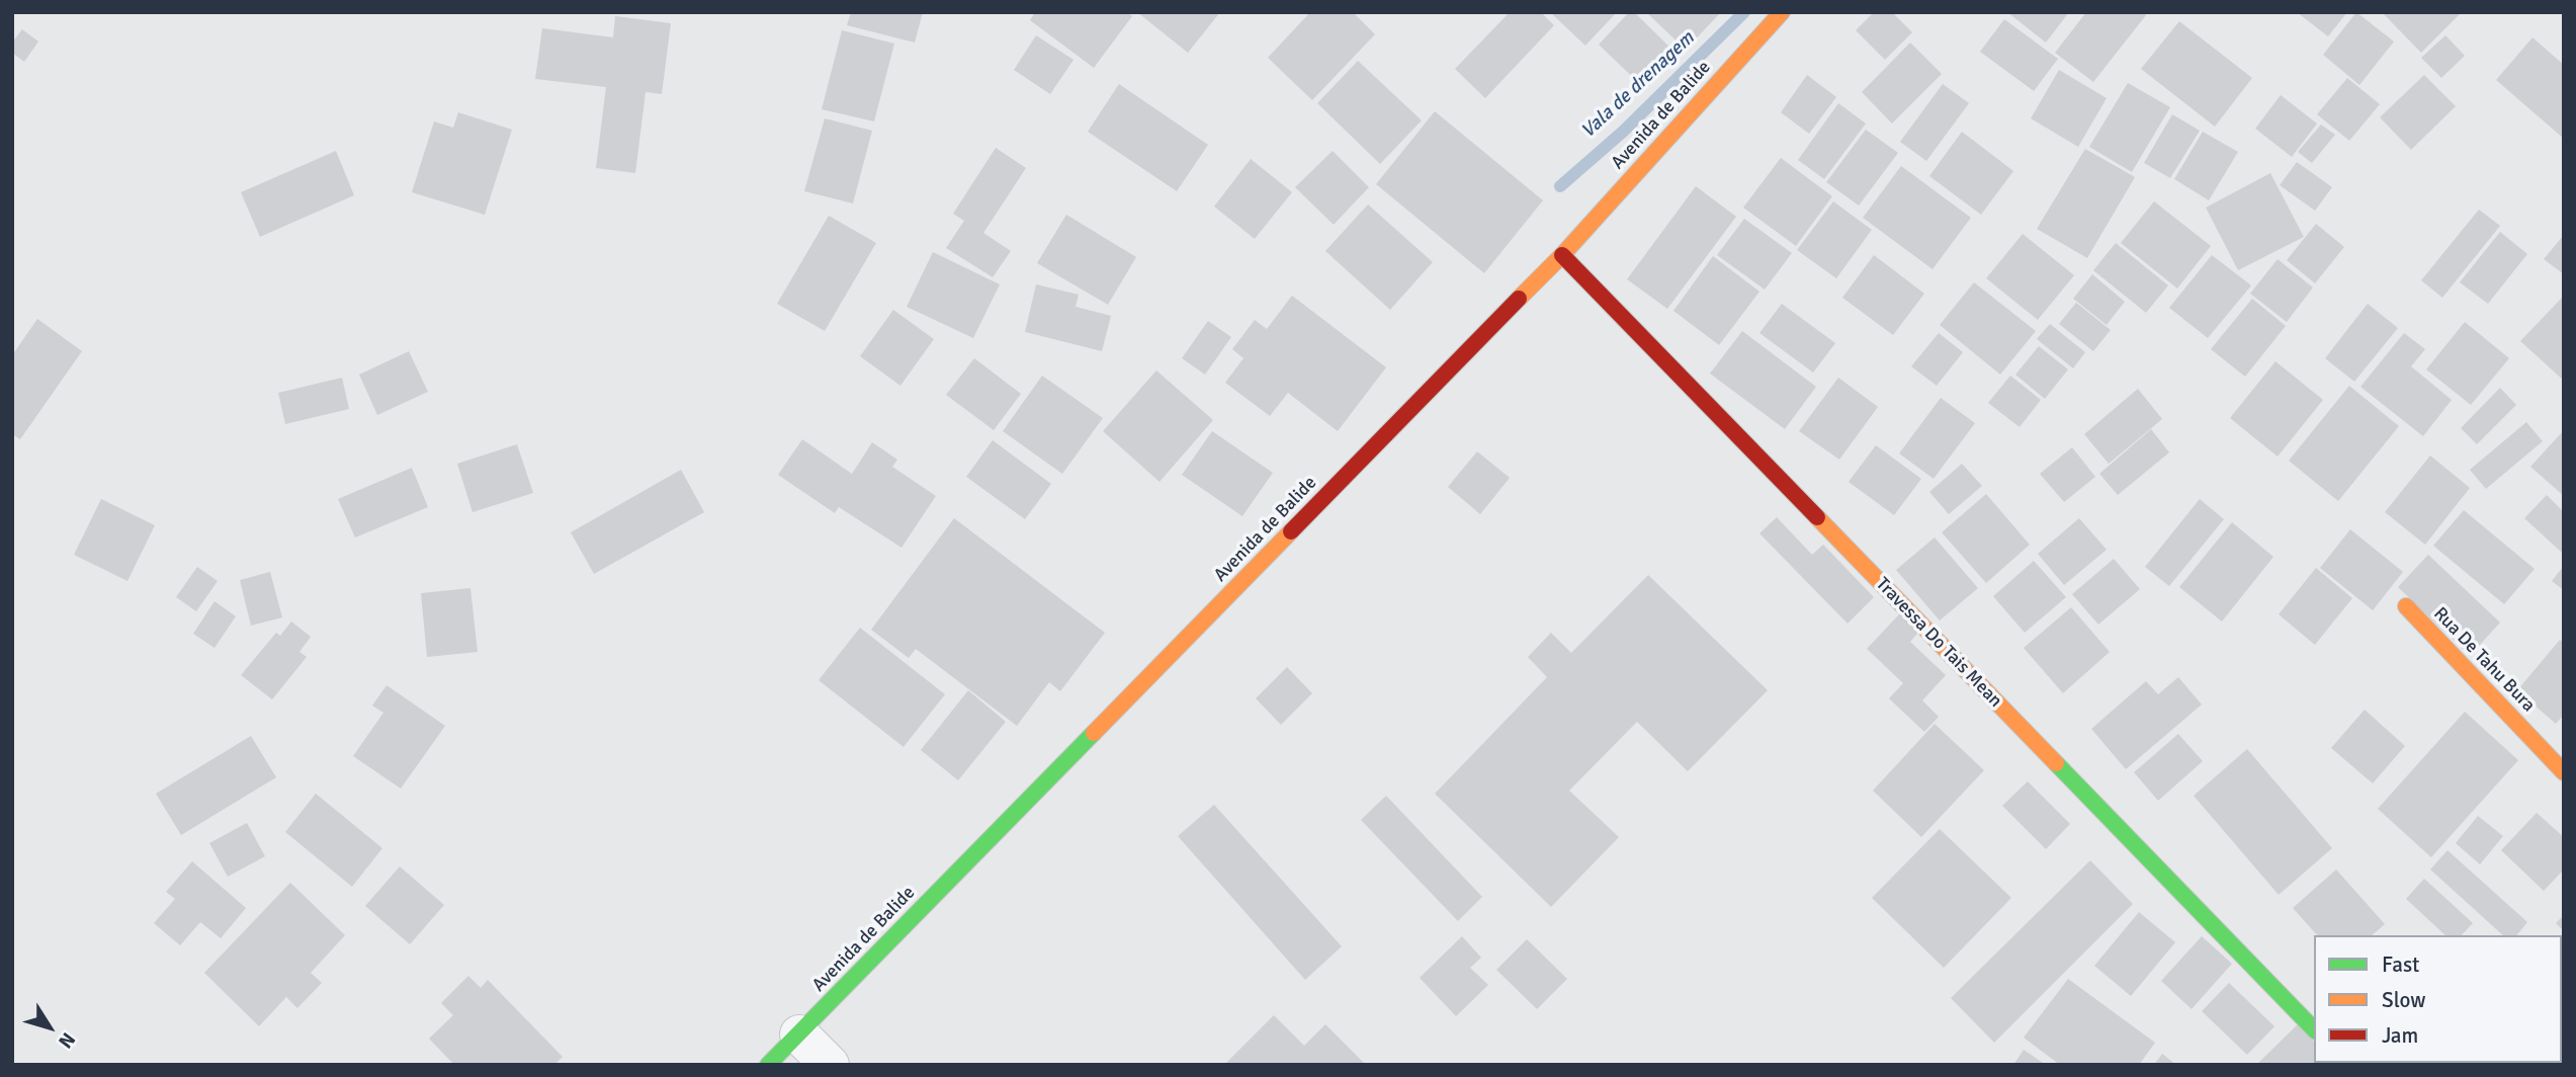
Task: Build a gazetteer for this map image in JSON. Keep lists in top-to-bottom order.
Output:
{
  "streets": {
    "main road": ["Avenida de Balide", "Travessa Do Tais Mean", "Rua De Tahu Bura"]
  },
  "crossings": [
    ["Avenida de Balide", "Travessa Do Tais Mean"]
  ],
  "water": ["Vala de drenagem"],
  "legend": ["Fast", "Slow", "Jam"],
  "north": "bottom right"
}
